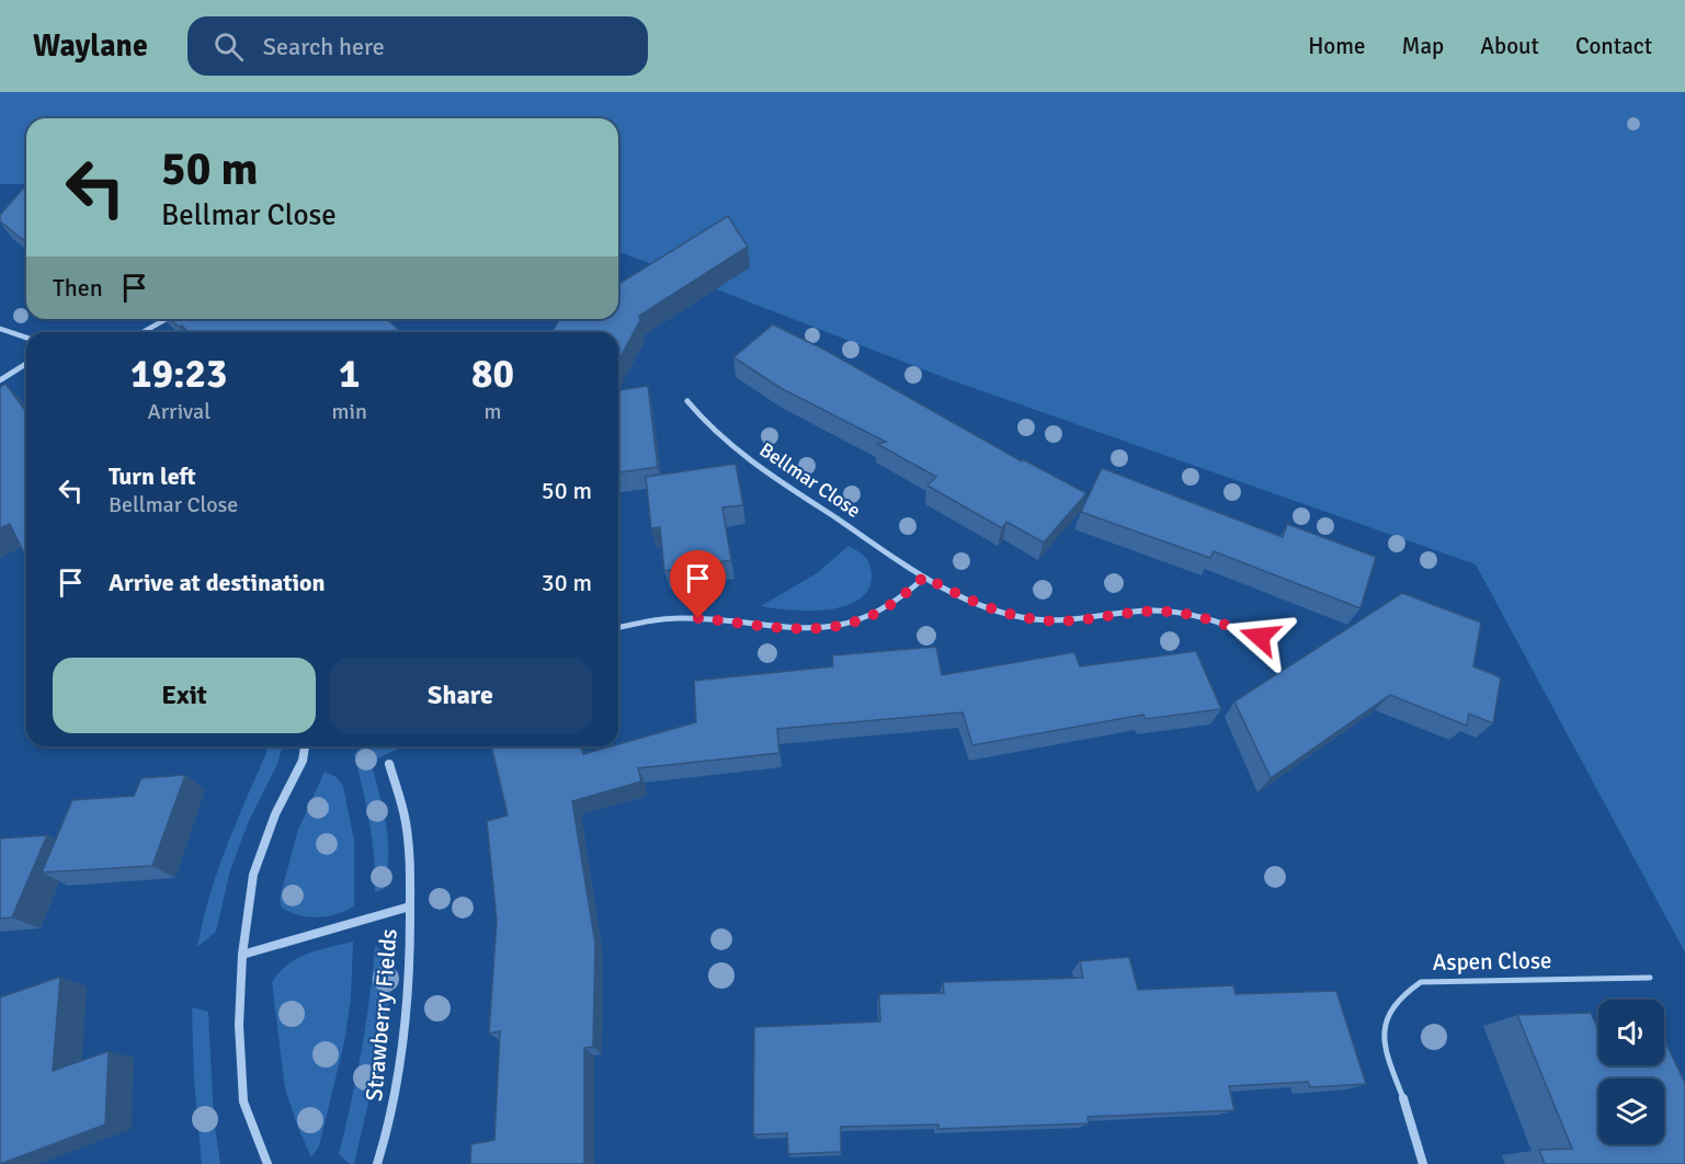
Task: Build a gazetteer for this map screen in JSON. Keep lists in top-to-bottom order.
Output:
{
  "streets": {
    "street": ["Bellmar Close", "Aspen Close", "Strawberry Fields"]
  },
  "page": {
    "header": "Waylane",
    "search": "Search here",
    "nav": [
      "Home",
      "Map",
      "About",
      "Contact"
    ],
    "turn": ["50 m", "Bellmar Close"],
    "then": "Then",
    "eta": [
      "19:23",
      "Arrival",
      "1",
      "min",
      "80",
      "m"
    ],
    "list": [
      {
        "name": "Turn left",
        "note": "Bellmar Close",
        "value": "50 m"
      },
      {
        "name": "Arrive at destination",
        "value": "30 m"
      }
    ],
    "buttons": ["Exit", "Share"]
  }
}
